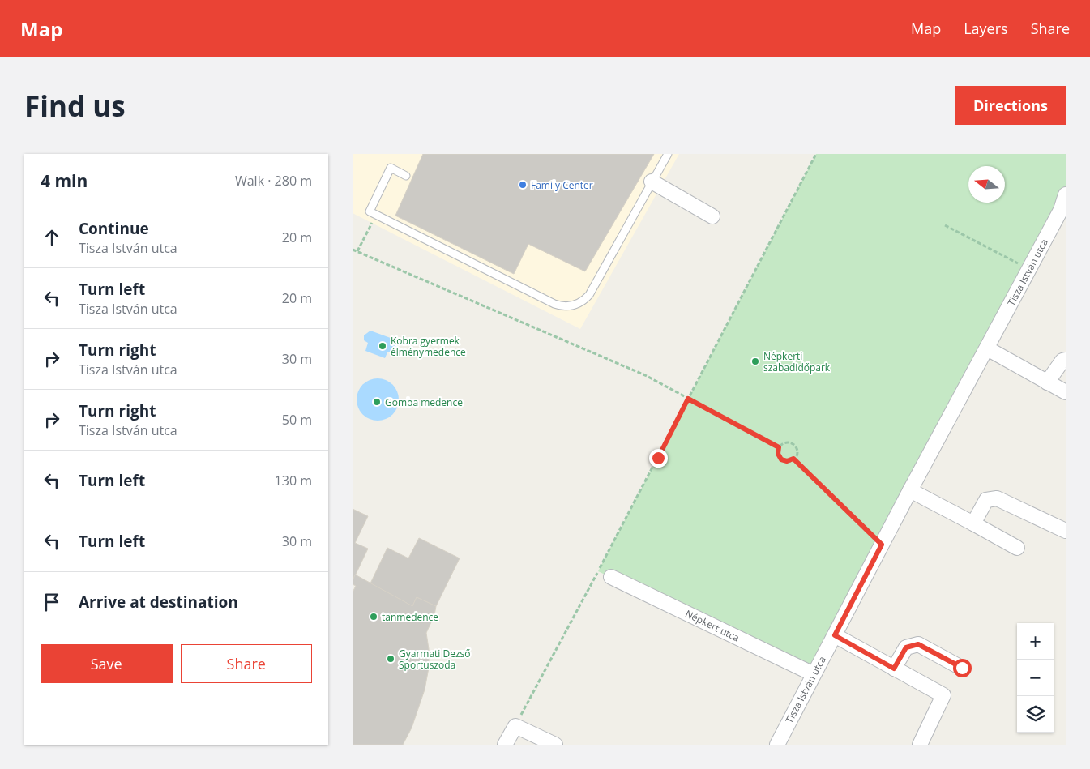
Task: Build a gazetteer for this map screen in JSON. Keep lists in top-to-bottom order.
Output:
{
  "streets": {
    "street": ["Tisza István utca", "Népkert utca"]
  },
  "crossings": [
    ["Tisza István utca", "Népkert utca"]
  ],
  "places": [
    "Family Center",
    "Kobra gyermek élménymedence",
    "Népkerti szabadidőpark",
    "Gomba medence",
    "tanmedence",
    "Gyarmati Dezső Sportuszoda"
  ],
  "north": "left",
  "page": {
    "header": "Map",
    "nav": ["Map", "Layers", "Share"],
    "buttons": [
      "Directions",
      ["Save", "Share"]
    ],
    "title": "Find us",
    "heading": ["4 min", "Walk · 280 m"],
    "list": [
      ["Continue", "Tisza István utca", "20 m"],
      ["Turn left", "Tisza István utca", "20 m"],
      ["Turn right", "Tisza István utca", "30 m"],
      ["Turn right", "Tisza István utca", "50 m"],
      ["Turn left", "130 m"],
      ["Turn left", "30 m"],
      "Arrive at destination"
    ],
    "map_buttons": ["+", "−"]
  }
}
